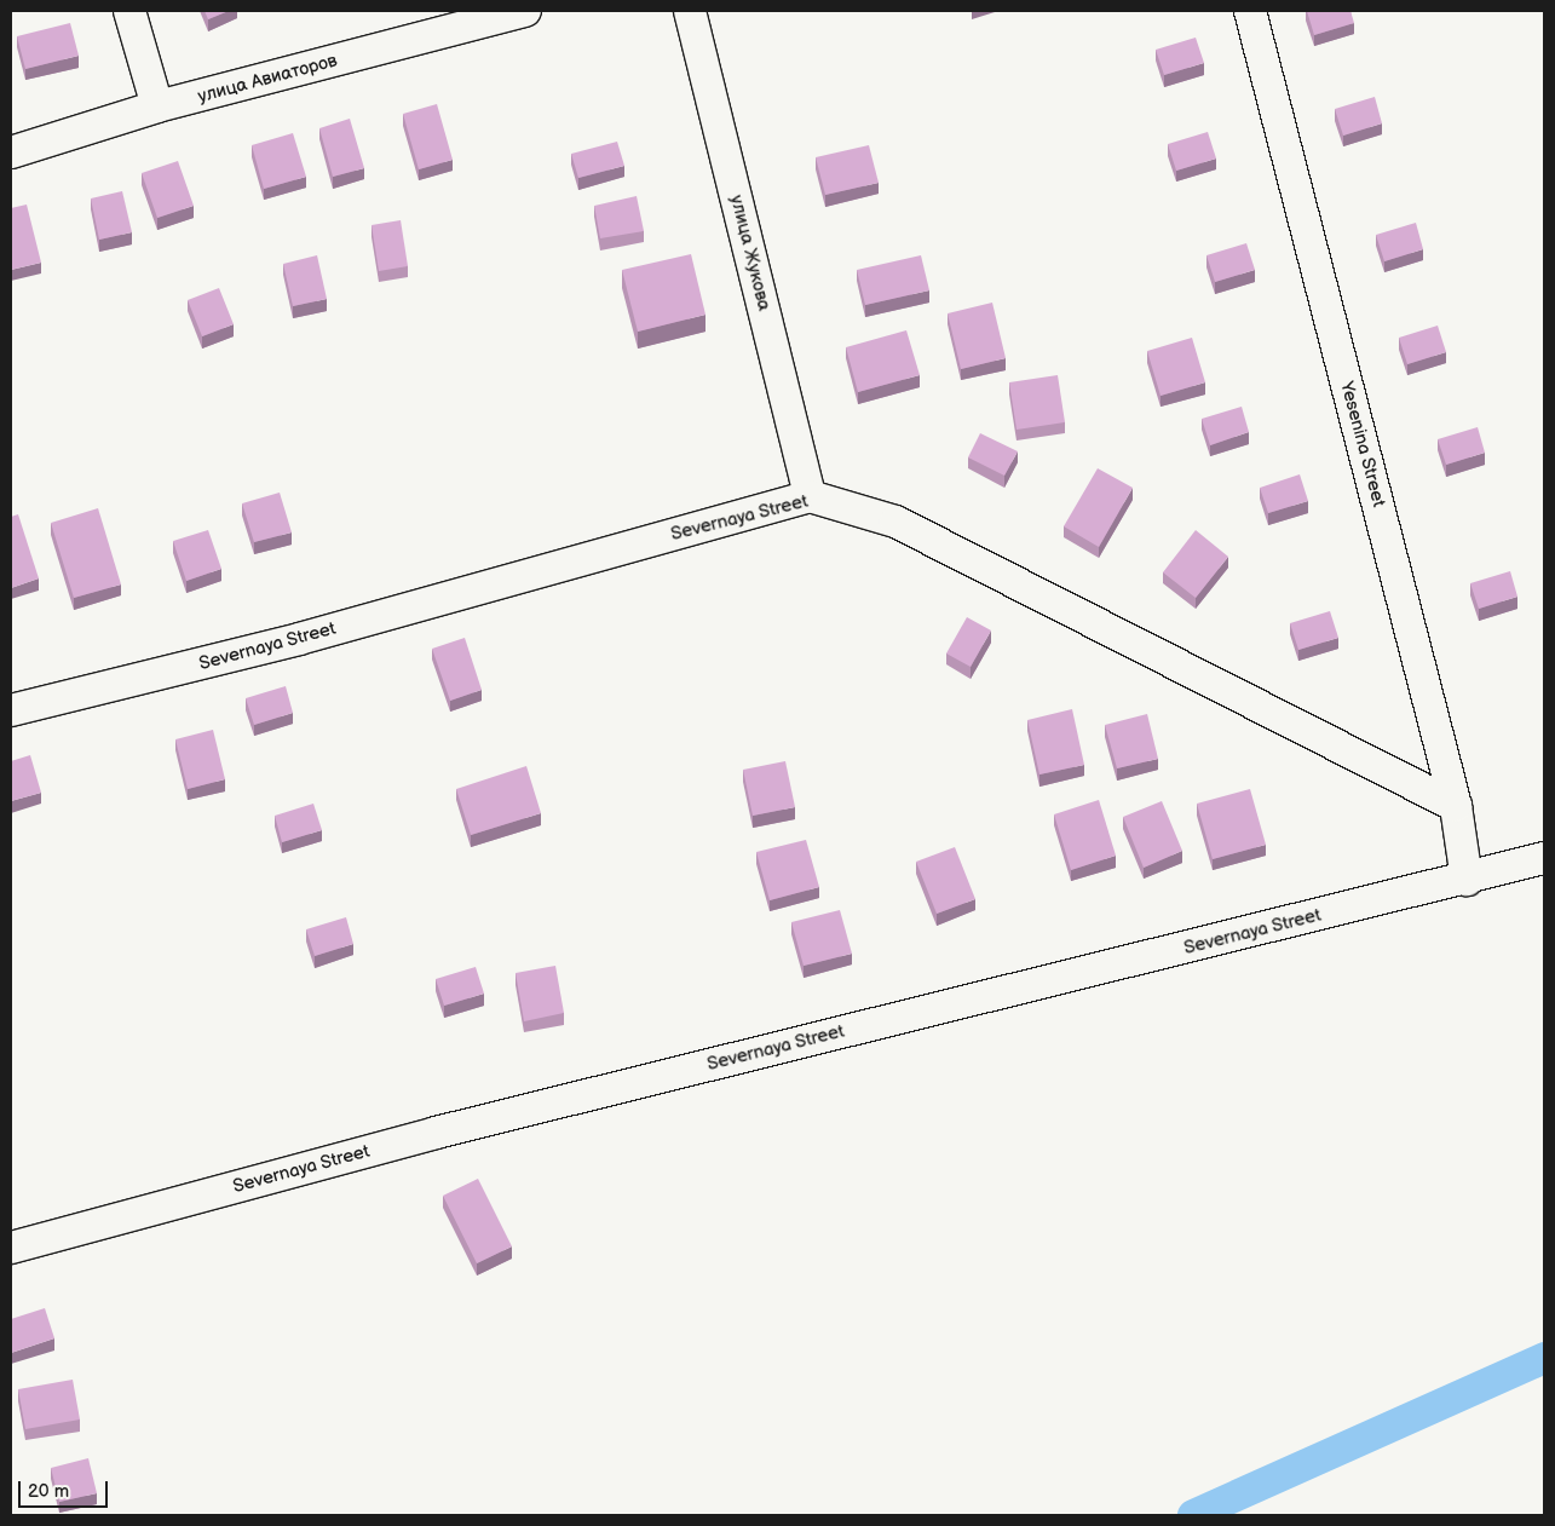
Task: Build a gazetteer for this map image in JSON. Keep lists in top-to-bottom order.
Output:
{
  "streets": {
    "street": [
      "улица Авиаторов",
      "улица Жукова",
      "Yesenina Street",
      "Severnaya Street"
    ]
  },
  "crossings": [
    ["улица Жукова", "Severnaya Street"],
    ["Yesenina Street", "Severnaya Street"]
  ],
  "scale_bar": "20 m"
}
